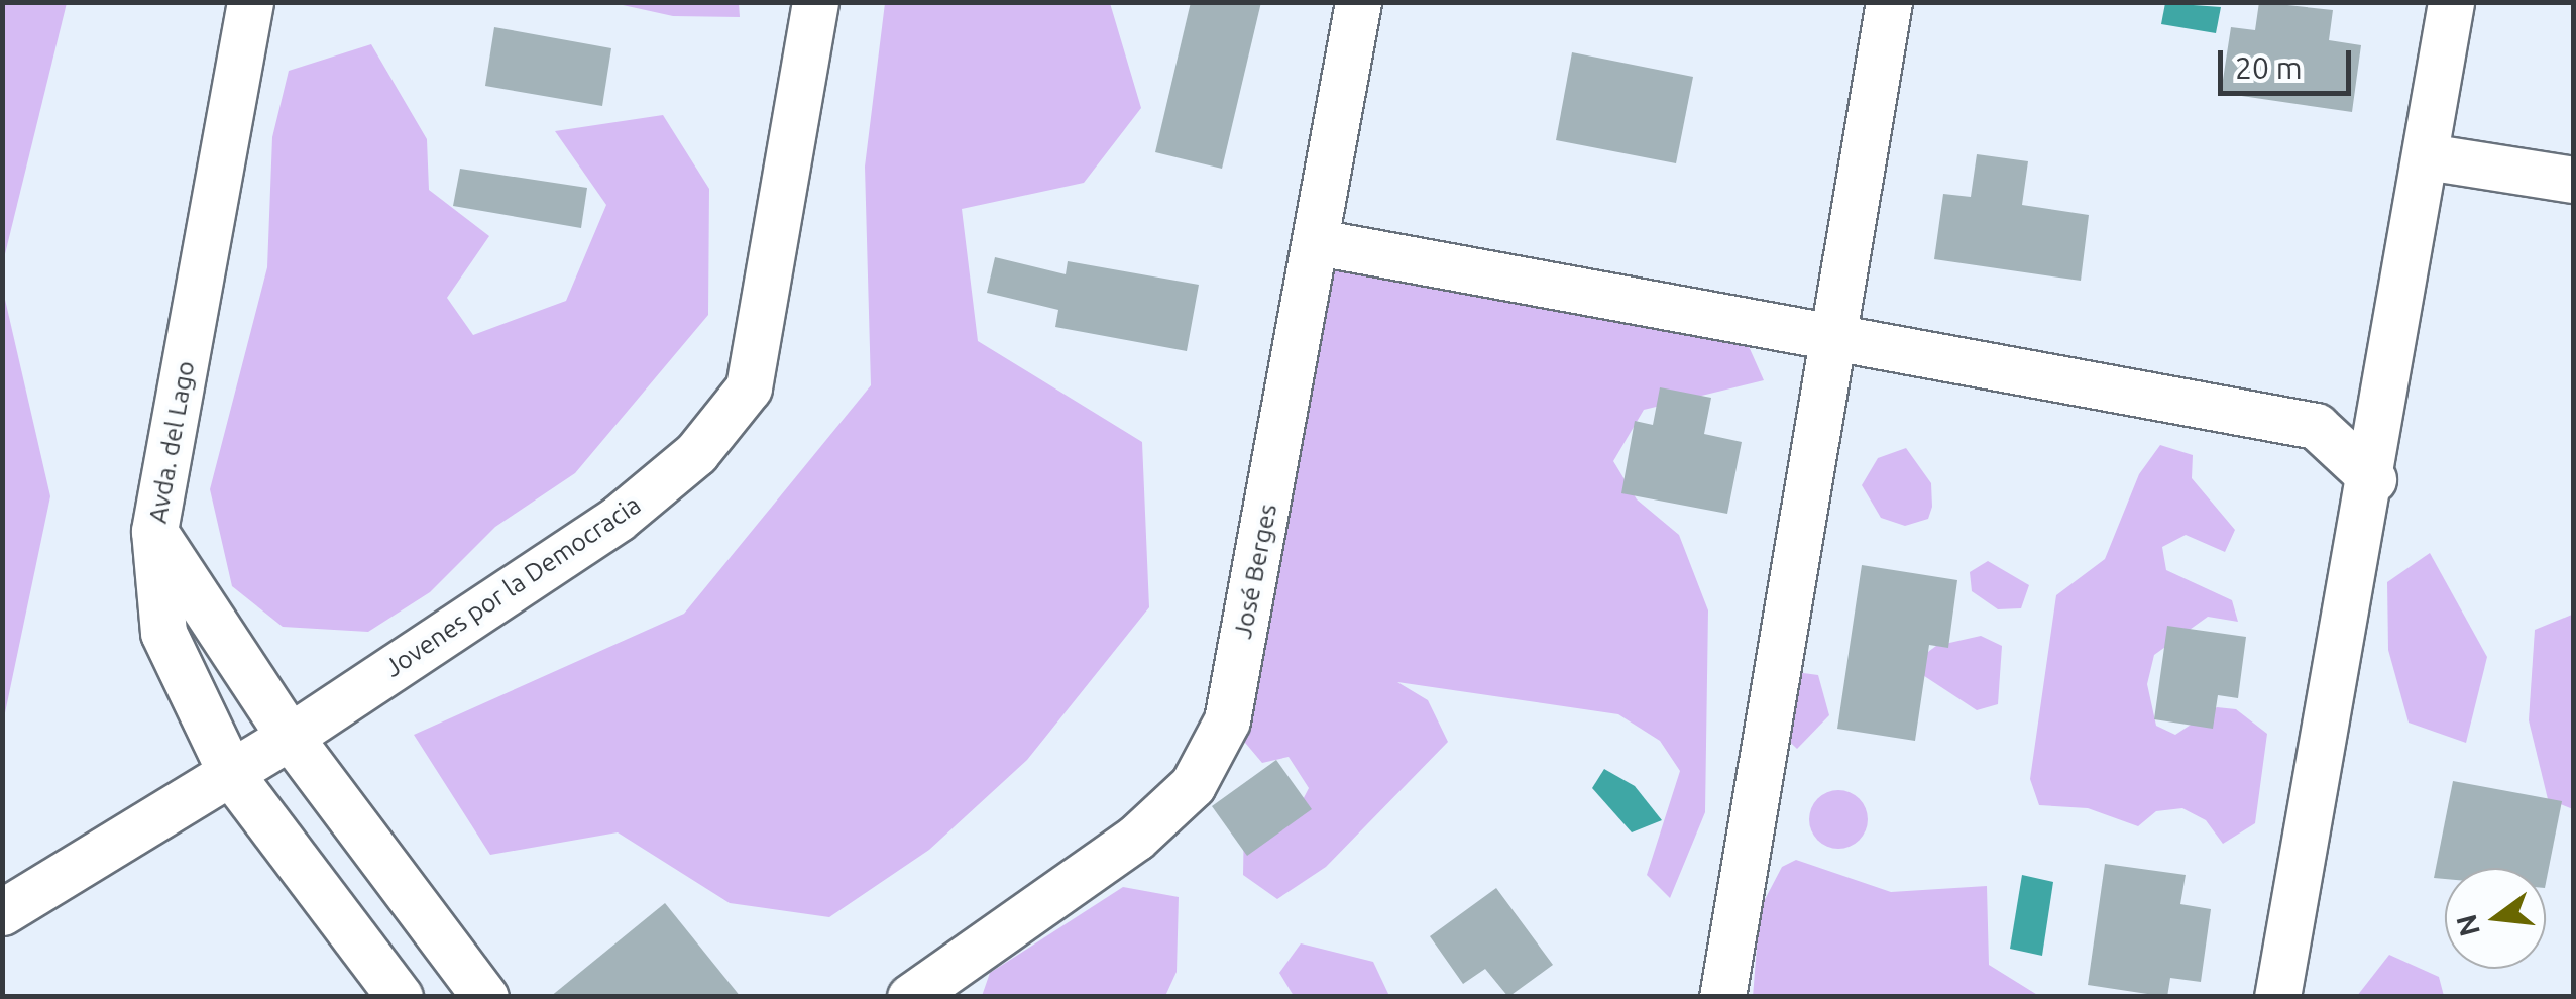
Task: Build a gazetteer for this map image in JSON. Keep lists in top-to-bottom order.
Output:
{
  "streets": {
    "street": ["Avda. del Lago", "José Berges", "Jovenes por la Democracia"]
  },
  "crossings": [
    ["Avda. del Lago", "Jovenes por la Democracia"]
  ],
  "scale_bar": "20 m",
  "north": "left"
}
